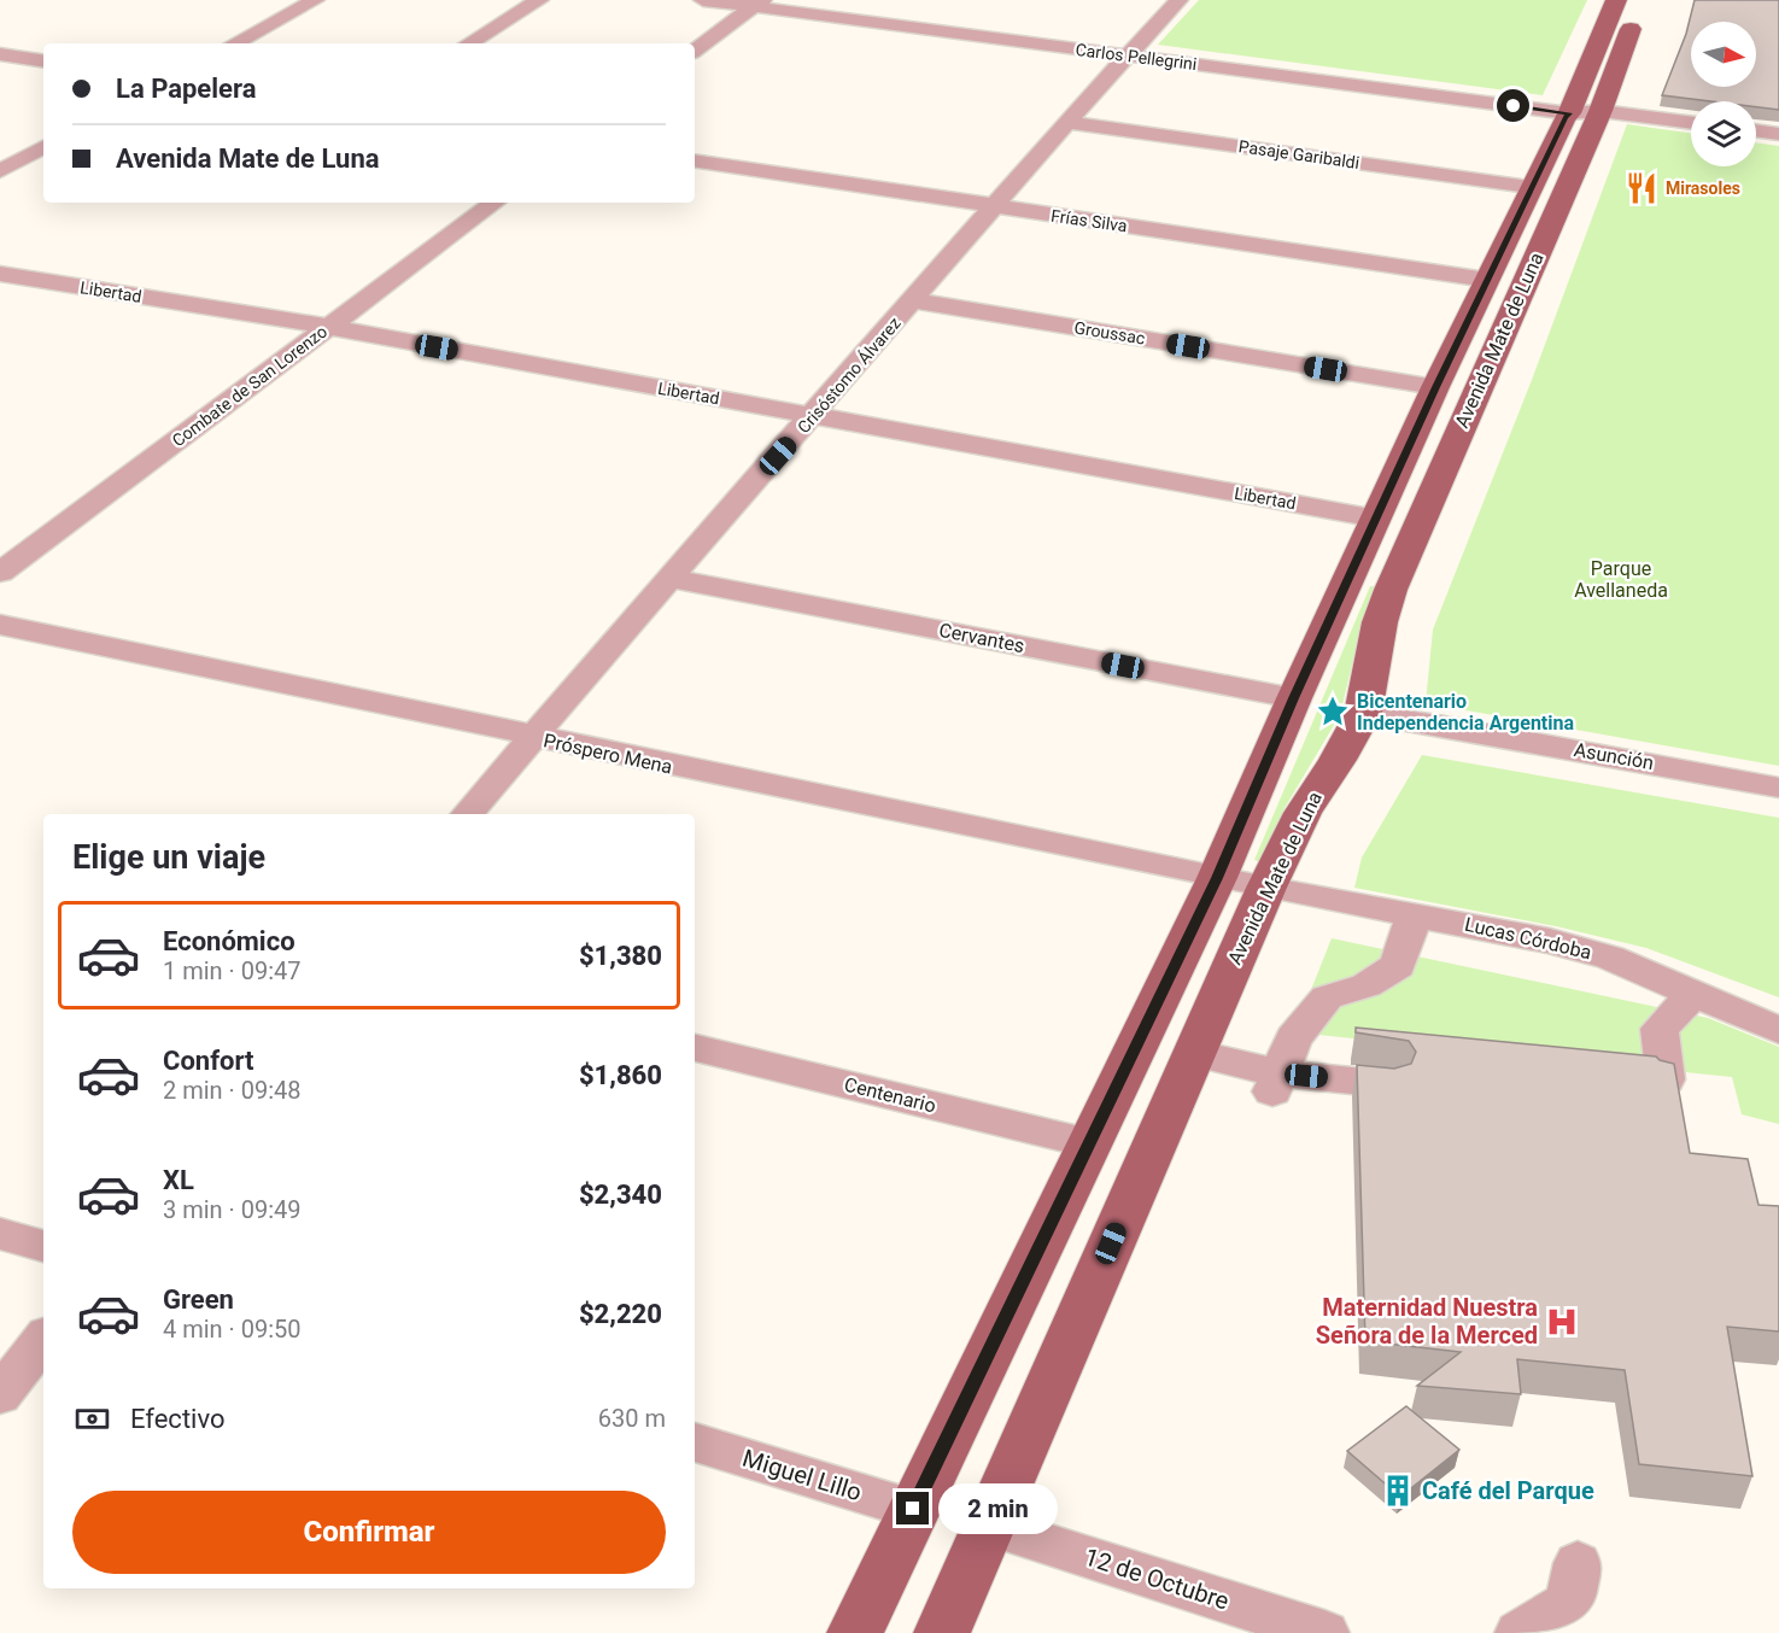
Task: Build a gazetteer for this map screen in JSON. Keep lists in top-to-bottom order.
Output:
{
  "streets": {
    "main road": ["Avenida Mate de Luna"],
    "street": [
      "Carlos Pellegrini",
      "Pasaje Garibaldi",
      "Frías Silva",
      "Libertad",
      "Groussac",
      "Crisóstomo Álvarez",
      "Combate de San Lorenzo",
      "Cervantes",
      "Próspero Mena",
      "Asunción",
      "Lucas Córdoba",
      "Centenario",
      "Miguel Lillo",
      "12 de Octubre"
    ]
  },
  "crossings": [
    ["Carlos Pellegrini", "Avenida Mate de Luna"],
    ["Carlos Pellegrini", "Crisóstomo Álvarez"],
    ["Pasaje Garibaldi", "Avenida Mate de Luna"],
    ["Pasaje Garibaldi", "Crisóstomo Álvarez"],
    ["Frías Silva", "Avenida Mate de Luna"],
    ["Frías Silva", "Crisóstomo Álvarez"],
    ["Libertad", "Avenida Mate de Luna"],
    ["Libertad", "Crisóstomo Álvarez"],
    ["Libertad", "Combate de San Lorenzo"],
    ["Groussac", "Avenida Mate de Luna"],
    ["Groussac", "Crisóstomo Álvarez"],
    ["Avenida Mate de Luna", "Cervantes"],
    ["Avenida Mate de Luna", "Próspero Mena"],
    ["Avenida Mate de Luna", "Asunción"],
    ["Avenida Mate de Luna", "Lucas Córdoba"],
    ["Avenida Mate de Luna", "Centenario"],
    ["Avenida Mate de Luna", "Miguel Lillo"],
    ["Avenida Mate de Luna", "12 de Octubre"],
    ["Crisóstomo Álvarez", "Cervantes"],
    ["Crisóstomo Álvarez", "Próspero Mena"],
    ["Próspero Mena", "Lucas Córdoba"]
  ],
  "parks": ["Parque Avellaneda"],
  "places": {
    "restaurant": ["Mirasoles"],
    "place": ["Bicentenario Independencia Argentina"],
    "hospital": ["Maternidad Nuestra Señora de la Merced"],
    "building": ["Café del Parque"]
  },
  "north": "right",
  "page": {
    "banner": ["La Papelera", "Avenida Mate de Luna"],
    "heading": "Elige un viaje",
    "list": [
      {
        "name": "Económico",
        "note": "1 min · 09:47",
        "value": "$1,380"
      },
      {
        "name": "Confort",
        "note": "2 min · 09:48",
        "value": "$1,860"
      },
      {
        "name": "XL",
        "note": "3 min · 09:49",
        "value": "$2,340"
      },
      {
        "name": "Green",
        "note": "4 min · 09:50",
        "value": "$2,220"
      }
    ],
    "pay": ["Efectivo", "630 m"],
    "buttons": "Confirmar",
    "bubble": "2 min"
  }
}
